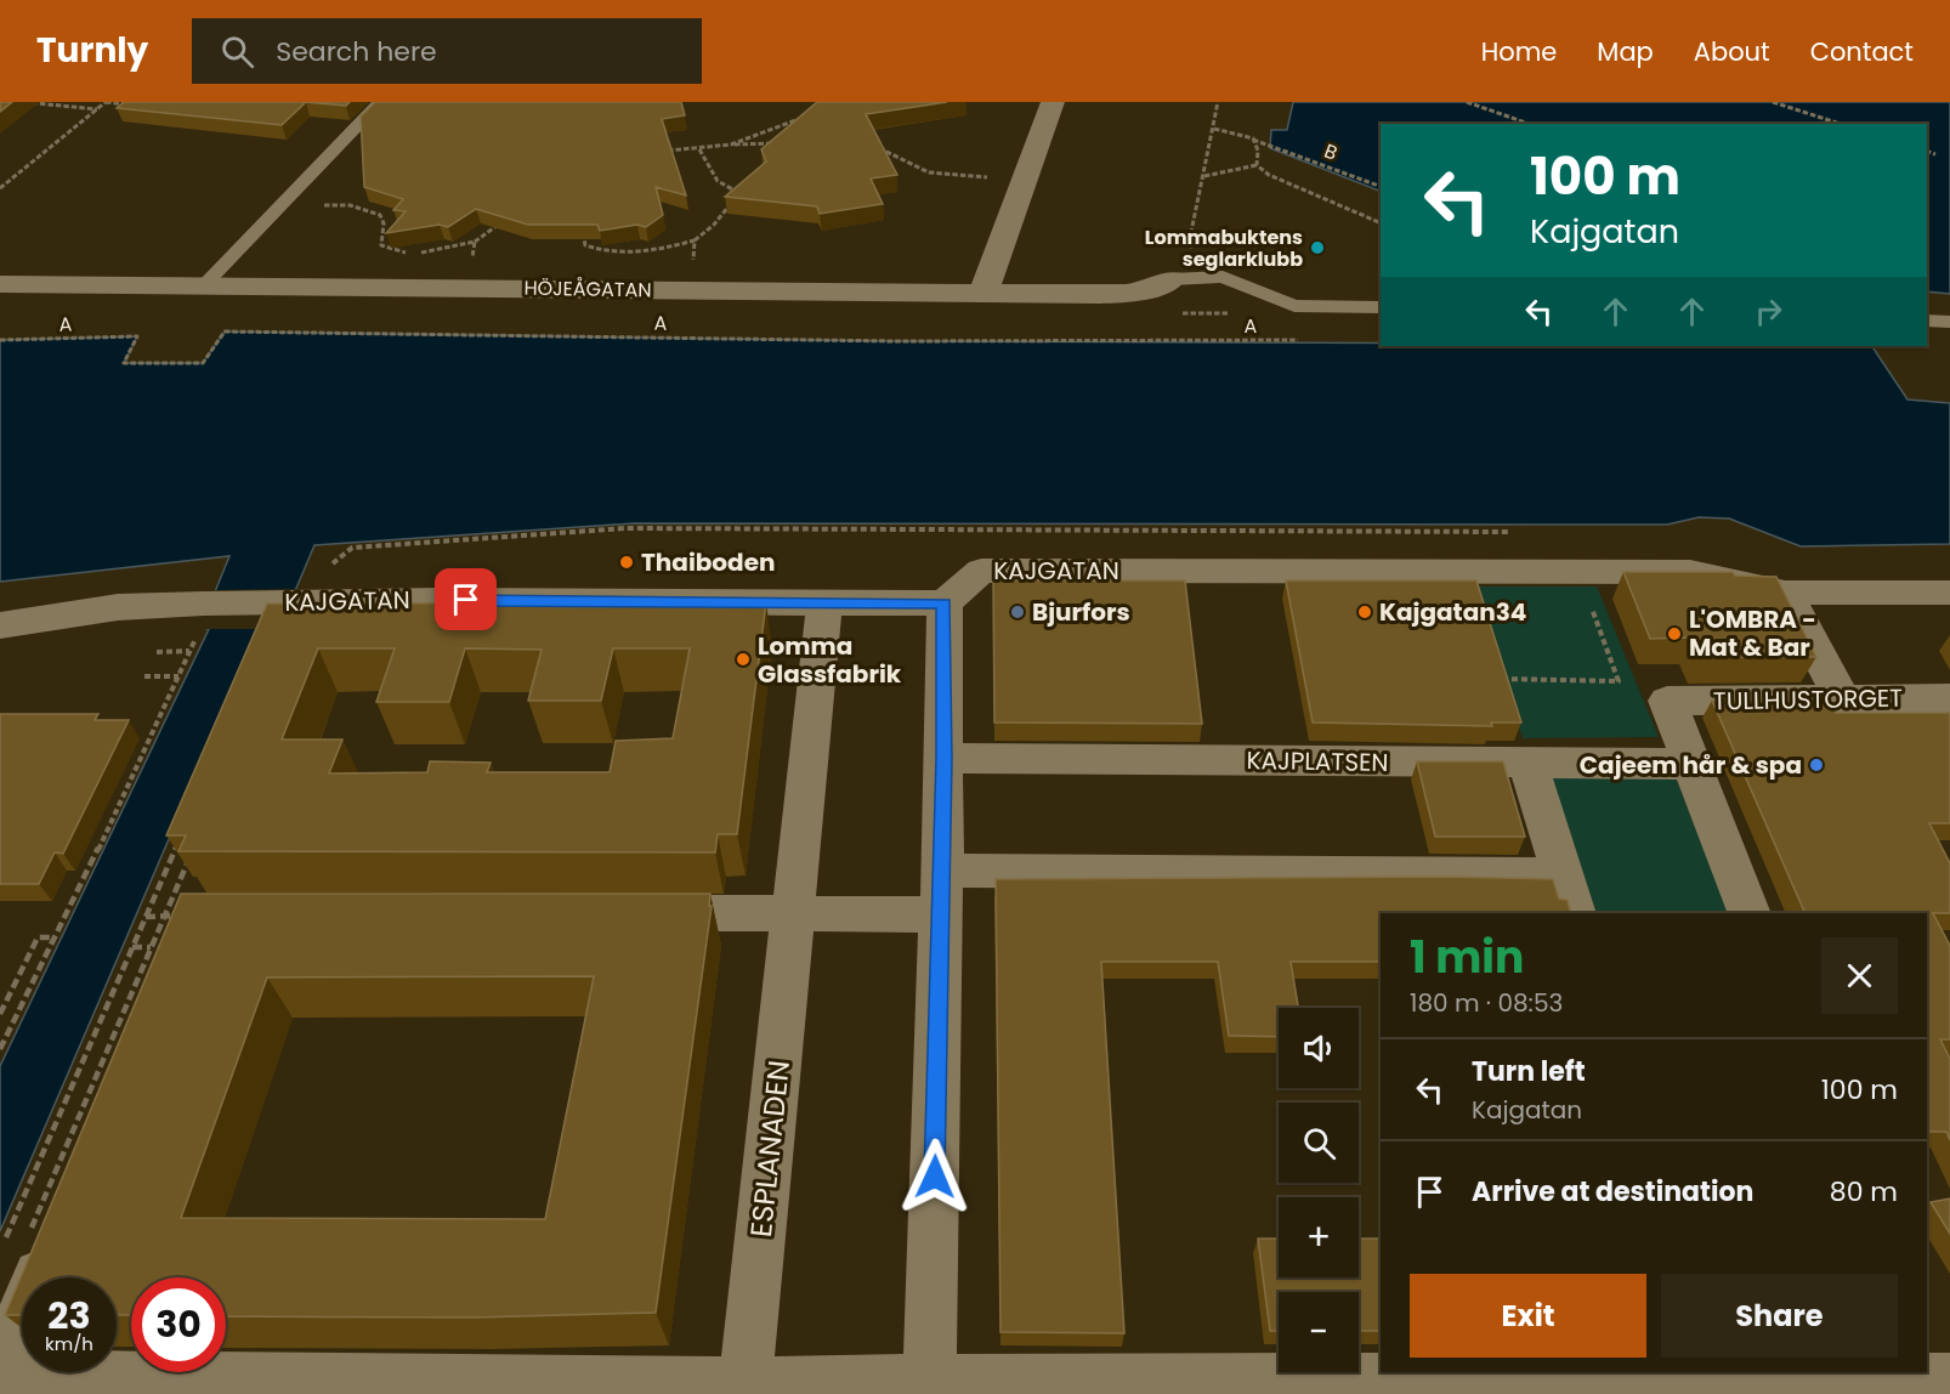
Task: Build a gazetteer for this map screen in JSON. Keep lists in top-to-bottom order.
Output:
{
  "streets": {
    "street": [
      "HÖJEÅGATAN",
      "KAJGATAN",
      "TULLHUSTORGET",
      "KAJPLATSEN",
      "ESPLANADEN"
    ],
    "path": ["B", "A"]
  },
  "crossings": [
    ["KAJGATAN", "ESPLANADEN"],
    ["TULLHUSTORGET", "KAJPLATSEN"]
  ],
  "places": [
    "Lommabuktens seglarklubb",
    "Thaiboden",
    "Bjurfors",
    "Kajgatan34",
    "L'OMBRA - Mat & Bar",
    "Lomma Glassfabrik",
    "Cajeem hår & spa"
  ],
  "page": {
    "header": "Turnly",
    "search": "Search here",
    "nav": [
      "Home",
      "Map",
      "About",
      "Contact"
    ],
    "turn": ["100 m", "Kajgatan"],
    "heading": ["1 min", "180 m · 08:53"],
    "map_buttons": ["+", "−"],
    "list": [
      {
        "name": "Turn left",
        "note": "Kajgatan",
        "value": "100 m"
      },
      {
        "name": "Arrive at destination",
        "value": "80 m"
      }
    ],
    "buttons": ["Exit", "Share"],
    "speed": "23 km/h",
    "limit": "30"
  }
}
